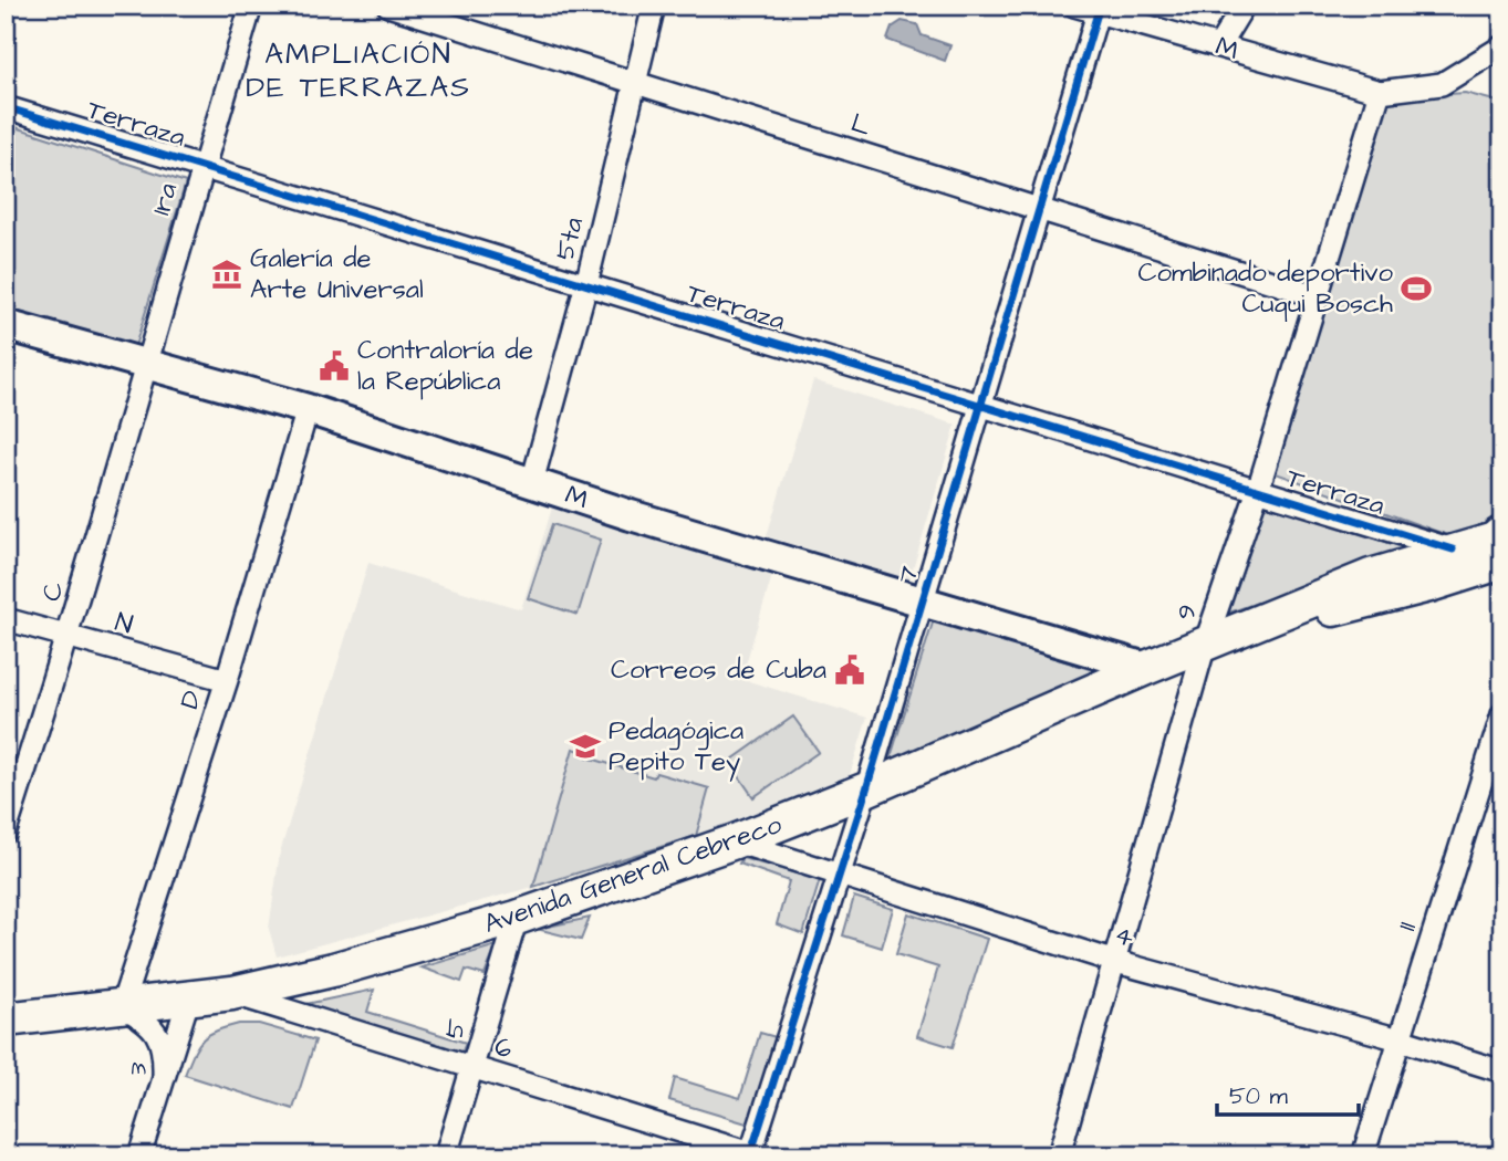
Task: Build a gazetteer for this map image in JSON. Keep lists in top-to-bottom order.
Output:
{
  "streets": {
    "main road": ["Avenida General Cebreco"],
    "street": [
      "M",
      "Terraza",
      "L",
      "1ra",
      "5ta",
      "7",
      "C",
      "9",
      "N",
      "D",
      "11",
      "4",
      "5",
      "6",
      "3"
    ]
  },
  "crossings": [
    ["M", "1ra"],
    ["M", "5ta"],
    ["M", "7"],
    ["M", "C"],
    ["M", "9"],
    ["M", "D"],
    ["M", "Avenida General Cebreco"],
    ["Terraza", "1ra"],
    ["Terraza", "5ta"],
    ["Terraza", "7"],
    ["Terraza", "9"],
    ["Terraza", "Avenida General Cebreco"],
    ["L", "5ta"],
    ["L", "7"],
    ["L", "9"],
    ["1ra", "C"],
    ["7", "Avenida General Cebreco"],
    ["7", "4"],
    ["7", "6"],
    ["C", "N"],
    ["9", "Avenida General Cebreco"],
    ["9", "4"],
    ["N", "D"],
    ["D", "Avenida General Cebreco"],
    ["Avenida General Cebreco", "4"],
    ["Avenida General Cebreco", "5"],
    ["Avenida General Cebreco", "6"],
    ["Avenida General Cebreco", "3"],
    ["11", "4"],
    ["5", "6"]
  ],
  "districts": ["AMPLIACIÓN DE TERRAZAS"],
  "places": {
    "museum": ["Galería de Arte Universal"],
    "sports": ["Combinado deportivo Cuqui Bosch"],
    "public building": ["Contraloría de la República", "Correos de Cuba"],
    "school or university": ["Pedagógica Pepito Tey"]
  },
  "scale_bar": "50 m"
}
